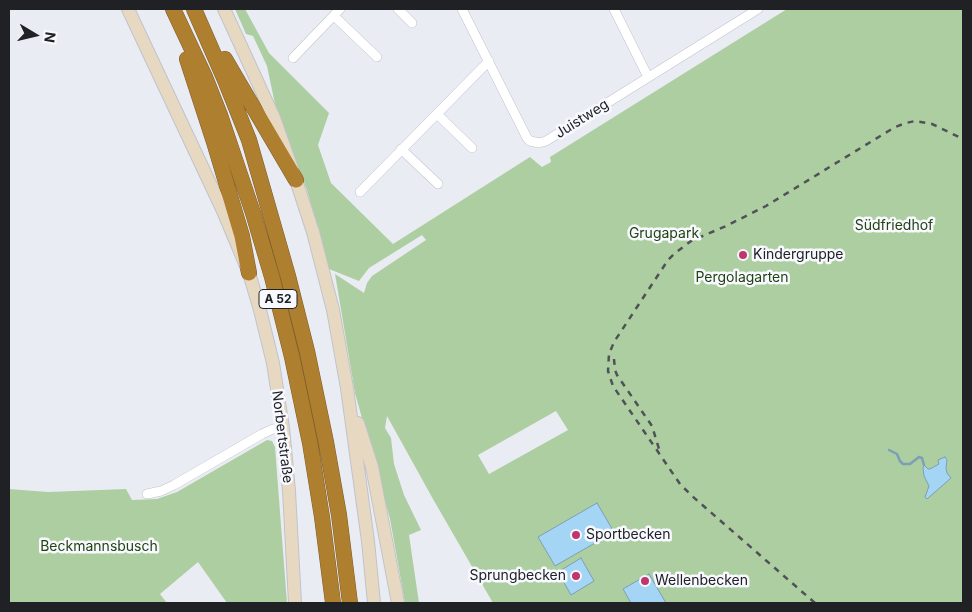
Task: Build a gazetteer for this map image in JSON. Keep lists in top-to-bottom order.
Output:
{
  "streets": {
    "highway": ["A 52"],
    "main road": ["Norbertstraße"],
    "street": ["Juistweg"]
  },
  "parks": [
    "Südfriedhof",
    "Grugapark",
    "Pergolagarten",
    "Beckmannsbusch"
  ],
  "places": [
    "Kindergruppe",
    "Sportbecken",
    "Sprungbecken",
    "Wellenbecken"
  ],
  "north": "right"
}
